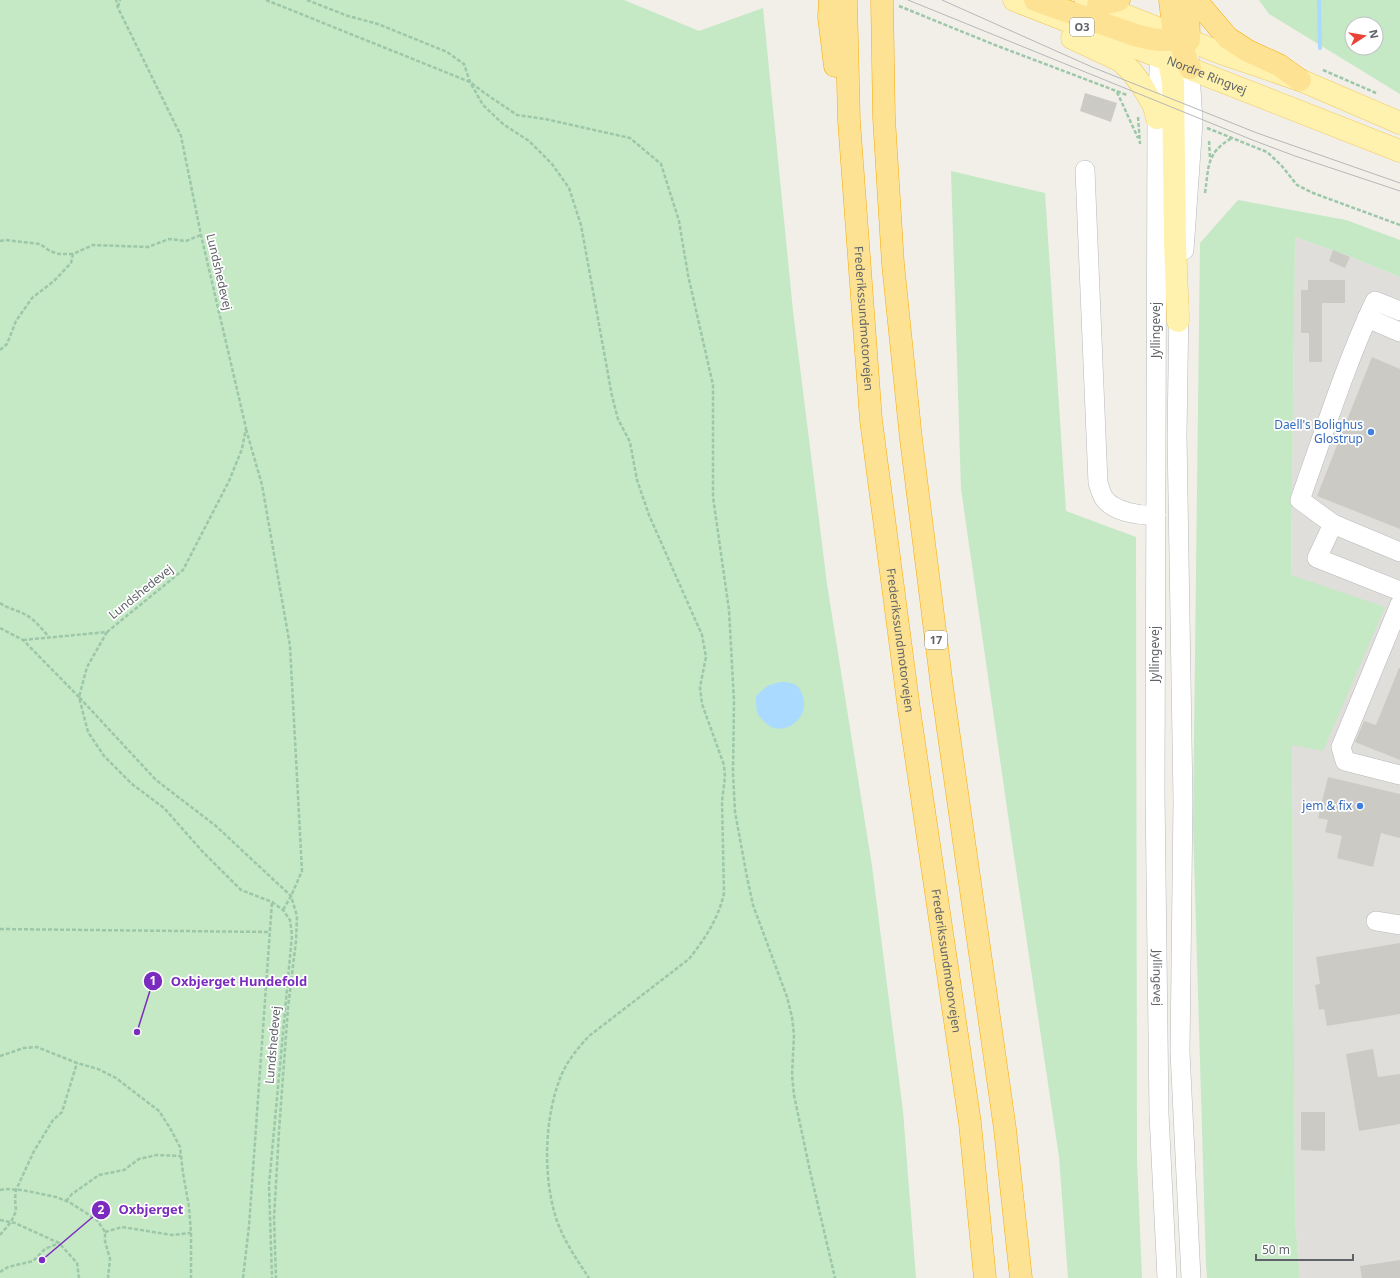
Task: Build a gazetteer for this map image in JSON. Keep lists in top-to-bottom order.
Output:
{
  "streets": {
    "highway": ["O3", "Frederikssundmotorvejen", "17"],
    "main road": ["Nordre Ringvej"],
    "street": ["Jyllingevej"],
    "path": ["Lundshedevej"]
  },
  "crossings": [
    ["O3", "Nordre Ringvej"],
    ["Nordre Ringvej", "Jyllingevej"]
  ],
  "places": [
    "Daell's Bolighus Glostrup",
    "jem & fix",
    "Oxbjerget Hundefold",
    "Oxbjerget"
  ],
  "scale_bar": "50 m",
  "north": "right"
}
